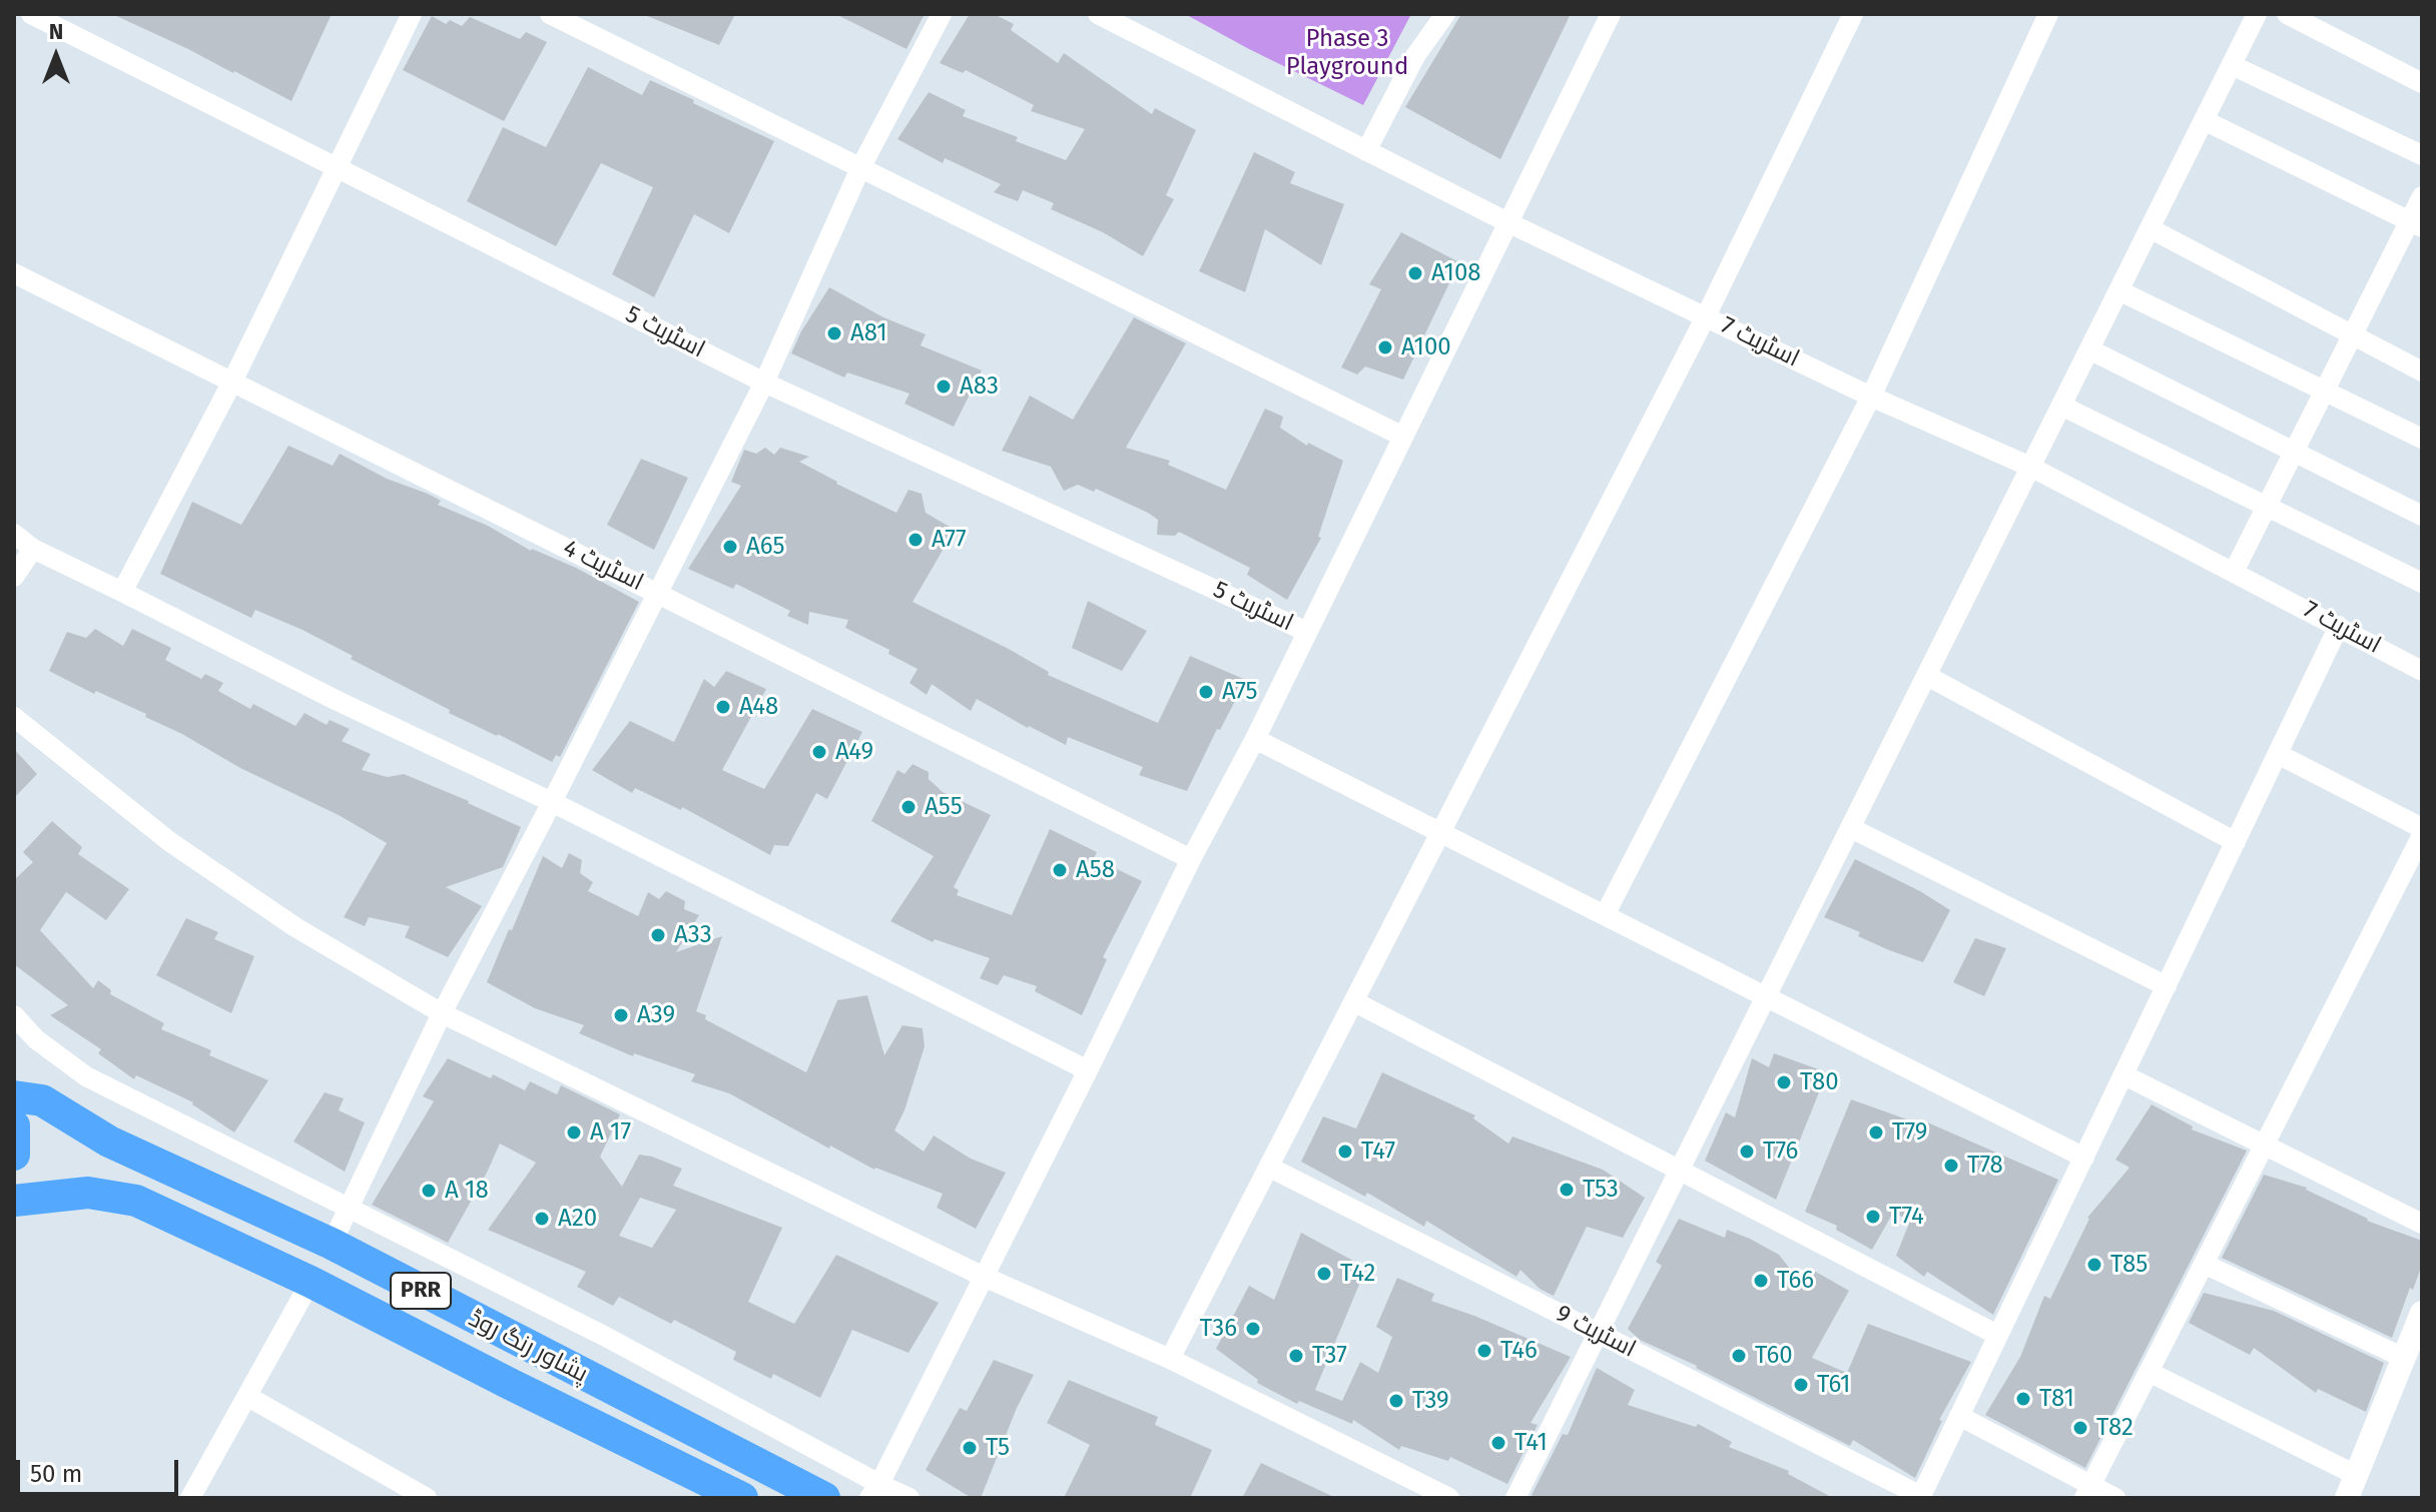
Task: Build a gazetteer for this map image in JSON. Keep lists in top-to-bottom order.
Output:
{
  "streets": {
    "highway": ["PRR", "پشاور رنگ روڈ"],
    "street": [
      "اسٹریٹ 5",
      "اسٹریٹ 7",
      "اسٹریٹ 4",
      "اسٹریٹ 9"
    ]
  },
  "parks": ["Phase 3 Playground"],
  "places": [
    "A108",
    "A81",
    "A100",
    "A83",
    "A77",
    "A65",
    "A75",
    "A48",
    "A49",
    "A55",
    "A58",
    "A33",
    "A39",
    "T80",
    "A 17",
    "T79",
    "T47",
    "T76",
    "T78",
    "T53",
    "A 18",
    "T74",
    "A20",
    "T85",
    "T42",
    "T66",
    "T36",
    "T46",
    "T37",
    "T60",
    "T61",
    "T81",
    "T39",
    "T82",
    "T41",
    "T5"
  ],
  "scale_bar": "50 m",
  "north": "top"
}
